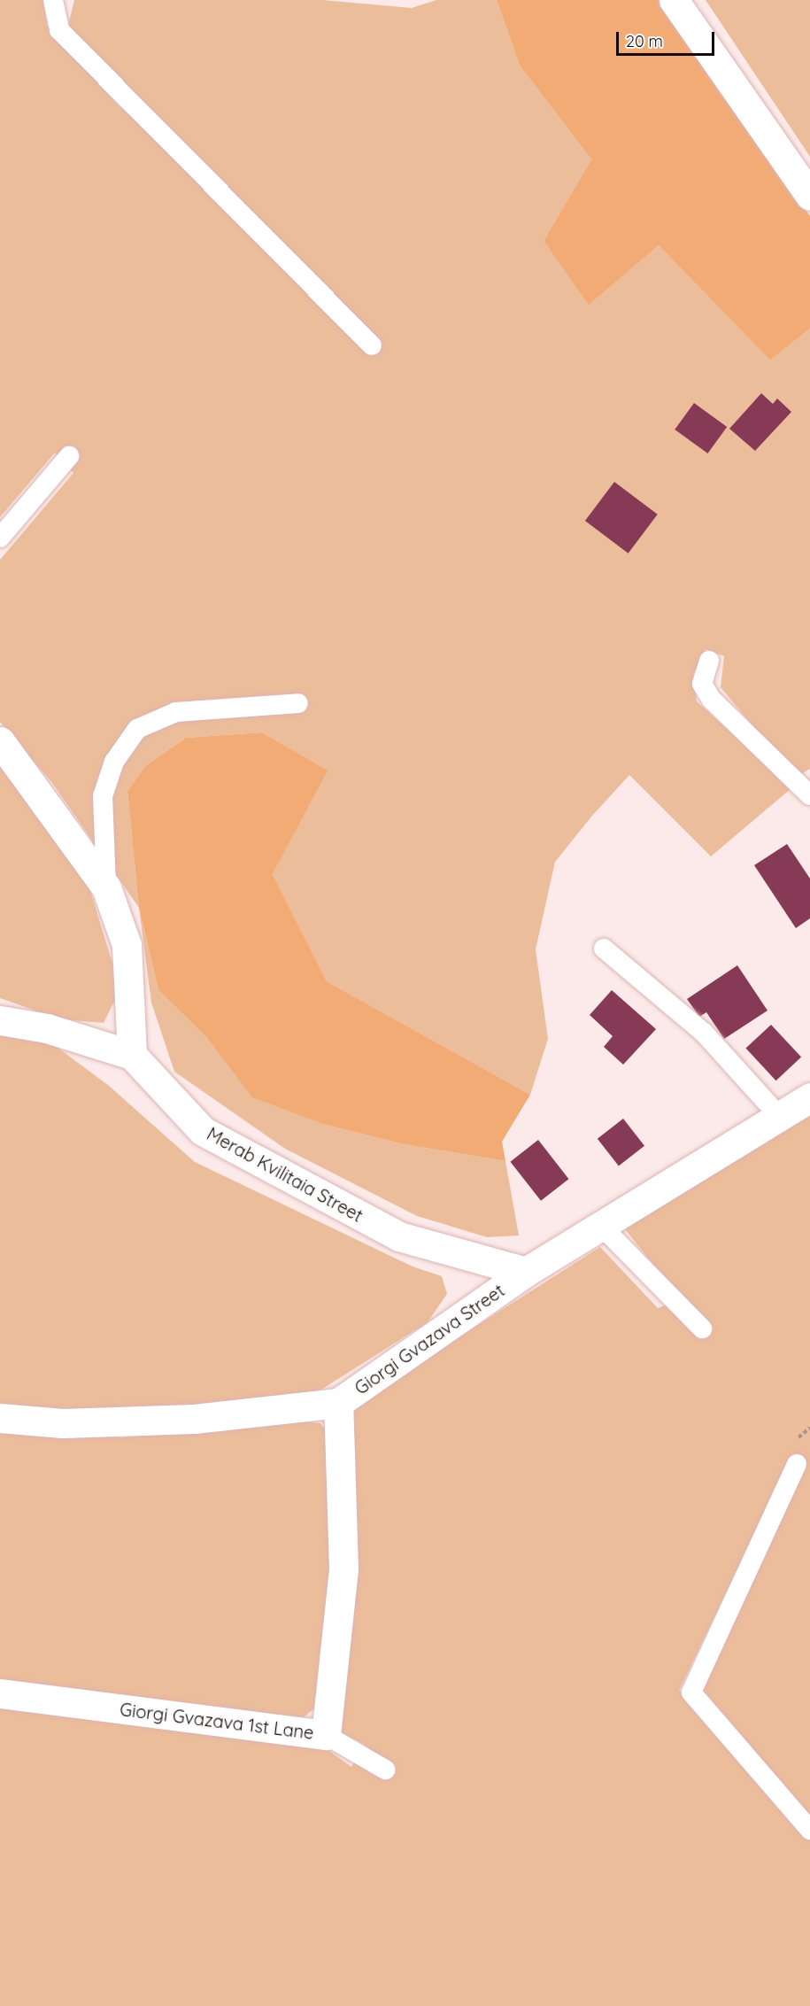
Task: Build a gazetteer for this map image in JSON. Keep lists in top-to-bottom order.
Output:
{
  "streets": {
    "street": ["Merab Kvilitaia Street", "Giorgi Gvazava Street", "Giorgi Gvazava 1st Lane"]
  },
  "crossings": [
    ["Merab Kvilitaia Street", "Giorgi Gvazava Street"],
    ["Giorgi Gvazava Street", "Giorgi Gvazava 1st Lane"]
  ],
  "scale_bar": "20 m"
}
